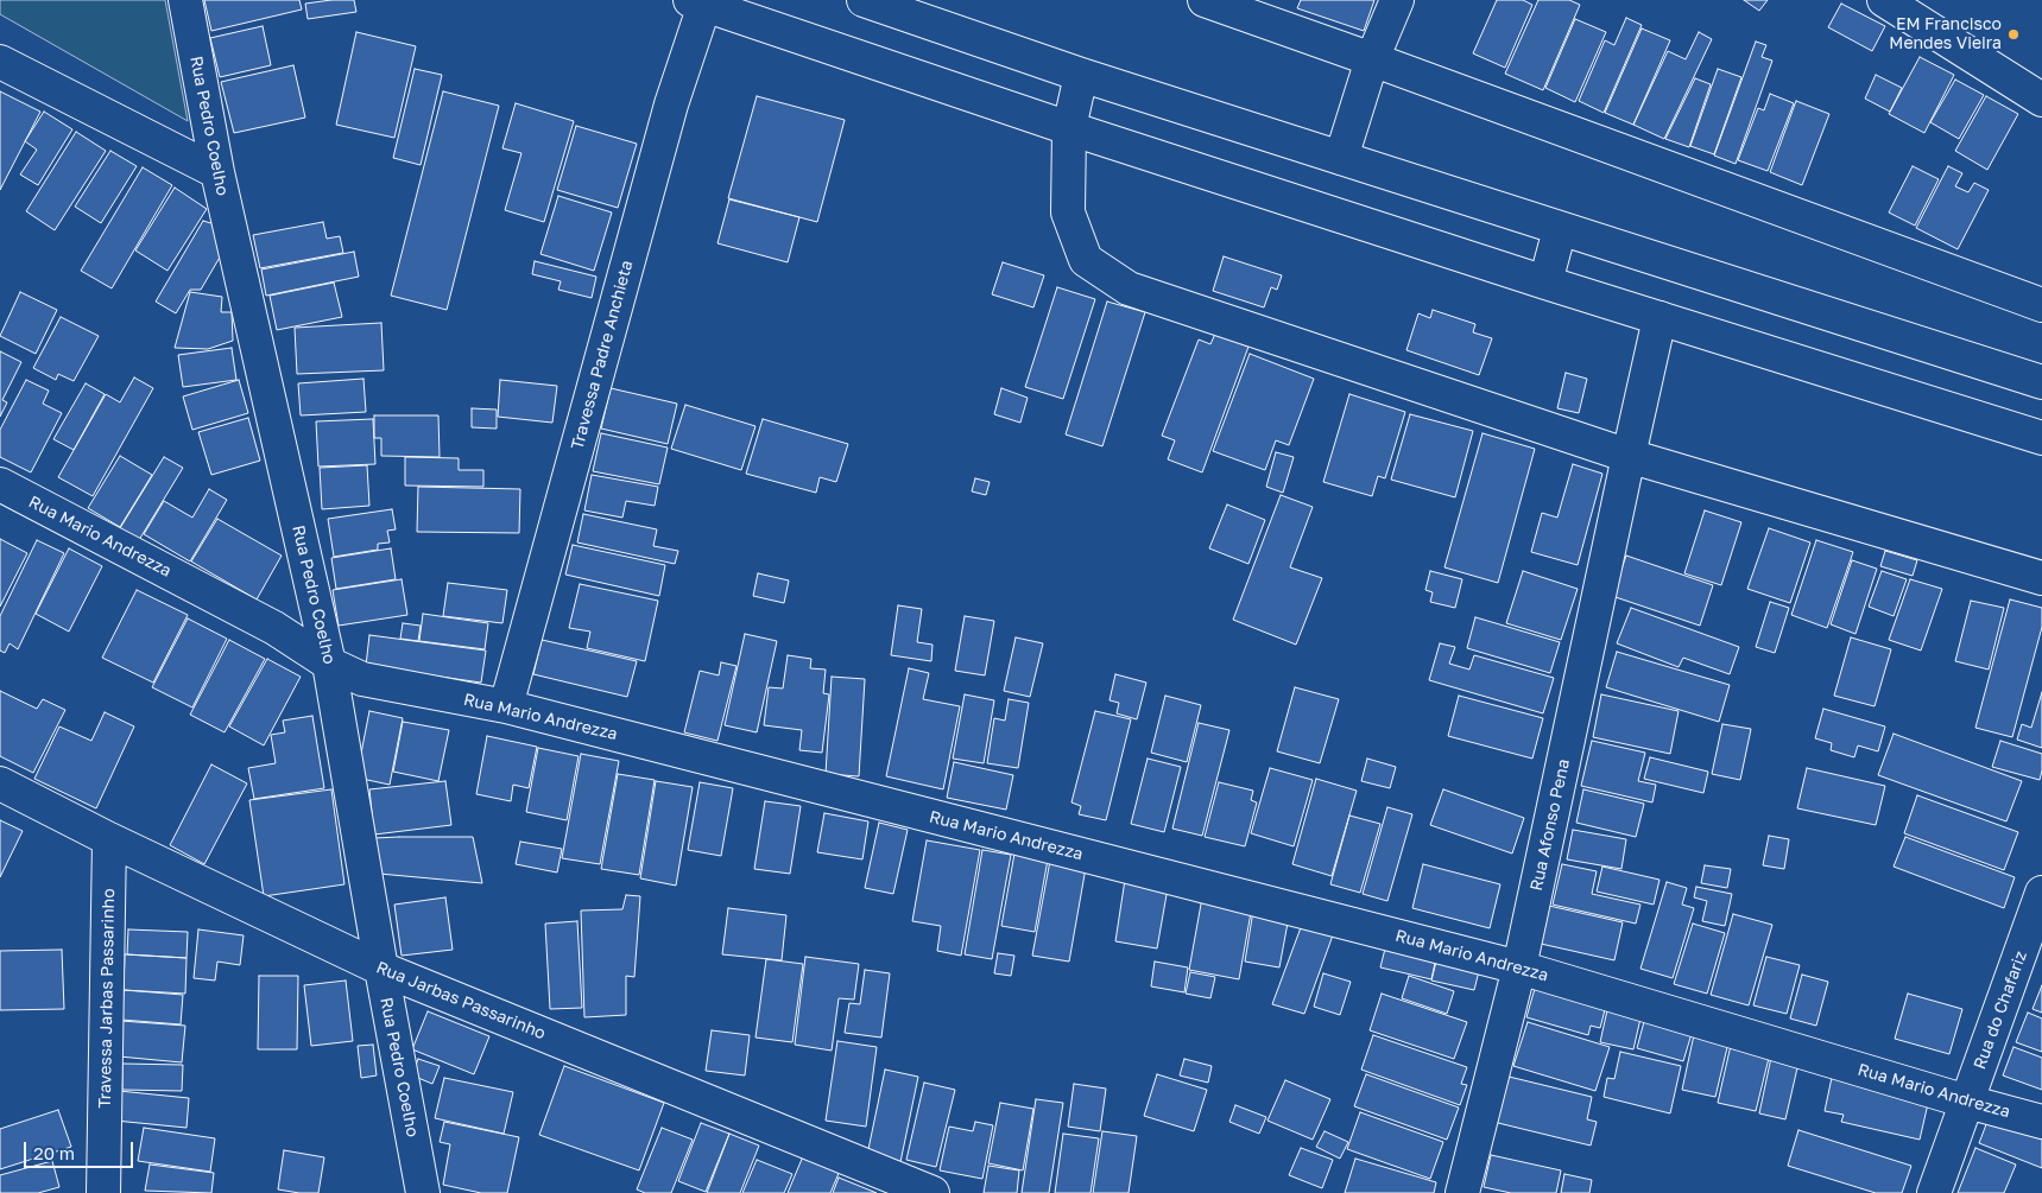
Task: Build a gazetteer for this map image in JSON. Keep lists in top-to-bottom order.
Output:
{
  "streets": {
    "street": [
      "Rua Pedro Coelho",
      "Travessa Padre Anchieta",
      "Rua Mario Andrezza",
      "Rua Afonso Pena",
      "Travessa Jarbas Passarinho",
      "Rua Jarbas Passarinho",
      "Rua do Chafariz"
    ]
  },
  "crossings": [
    ["Rua Pedro Coelho", "Rua Mario Andrezza"],
    ["Rua Pedro Coelho", "Rua Jarbas Passarinho"],
    ["Travessa Padre Anchieta", "Rua Mario Andrezza"],
    ["Rua Mario Andrezza", "Rua Afonso Pena"],
    ["Rua Mario Andrezza", "Rua do Chafariz"],
    ["Travessa Jarbas Passarinho", "Rua Jarbas Passarinho"]
  ],
  "places": ["EM Francisco Mendes Vieira"],
  "scale_bar": "20 m"
}
